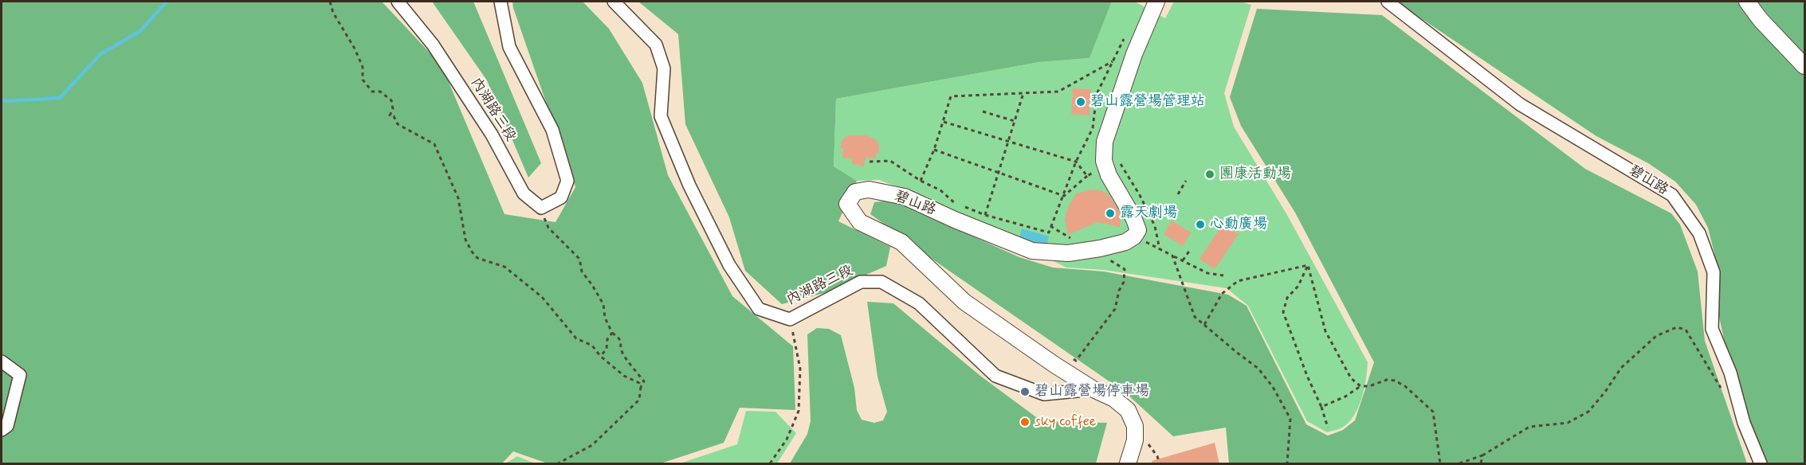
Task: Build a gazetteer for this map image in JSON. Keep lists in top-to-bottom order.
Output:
{
  "streets": {
    "street": ["內湖路三段", "碧山路"]
  },
  "crossings": [
    ["內湖路三段", "碧山路"]
  ],
  "places": [
    "碧山露營場管理站",
    "團康活動場",
    "露天劇場",
    "心動廣場",
    "碧山露營場停車場",
    "sky coffee"
  ]
}
